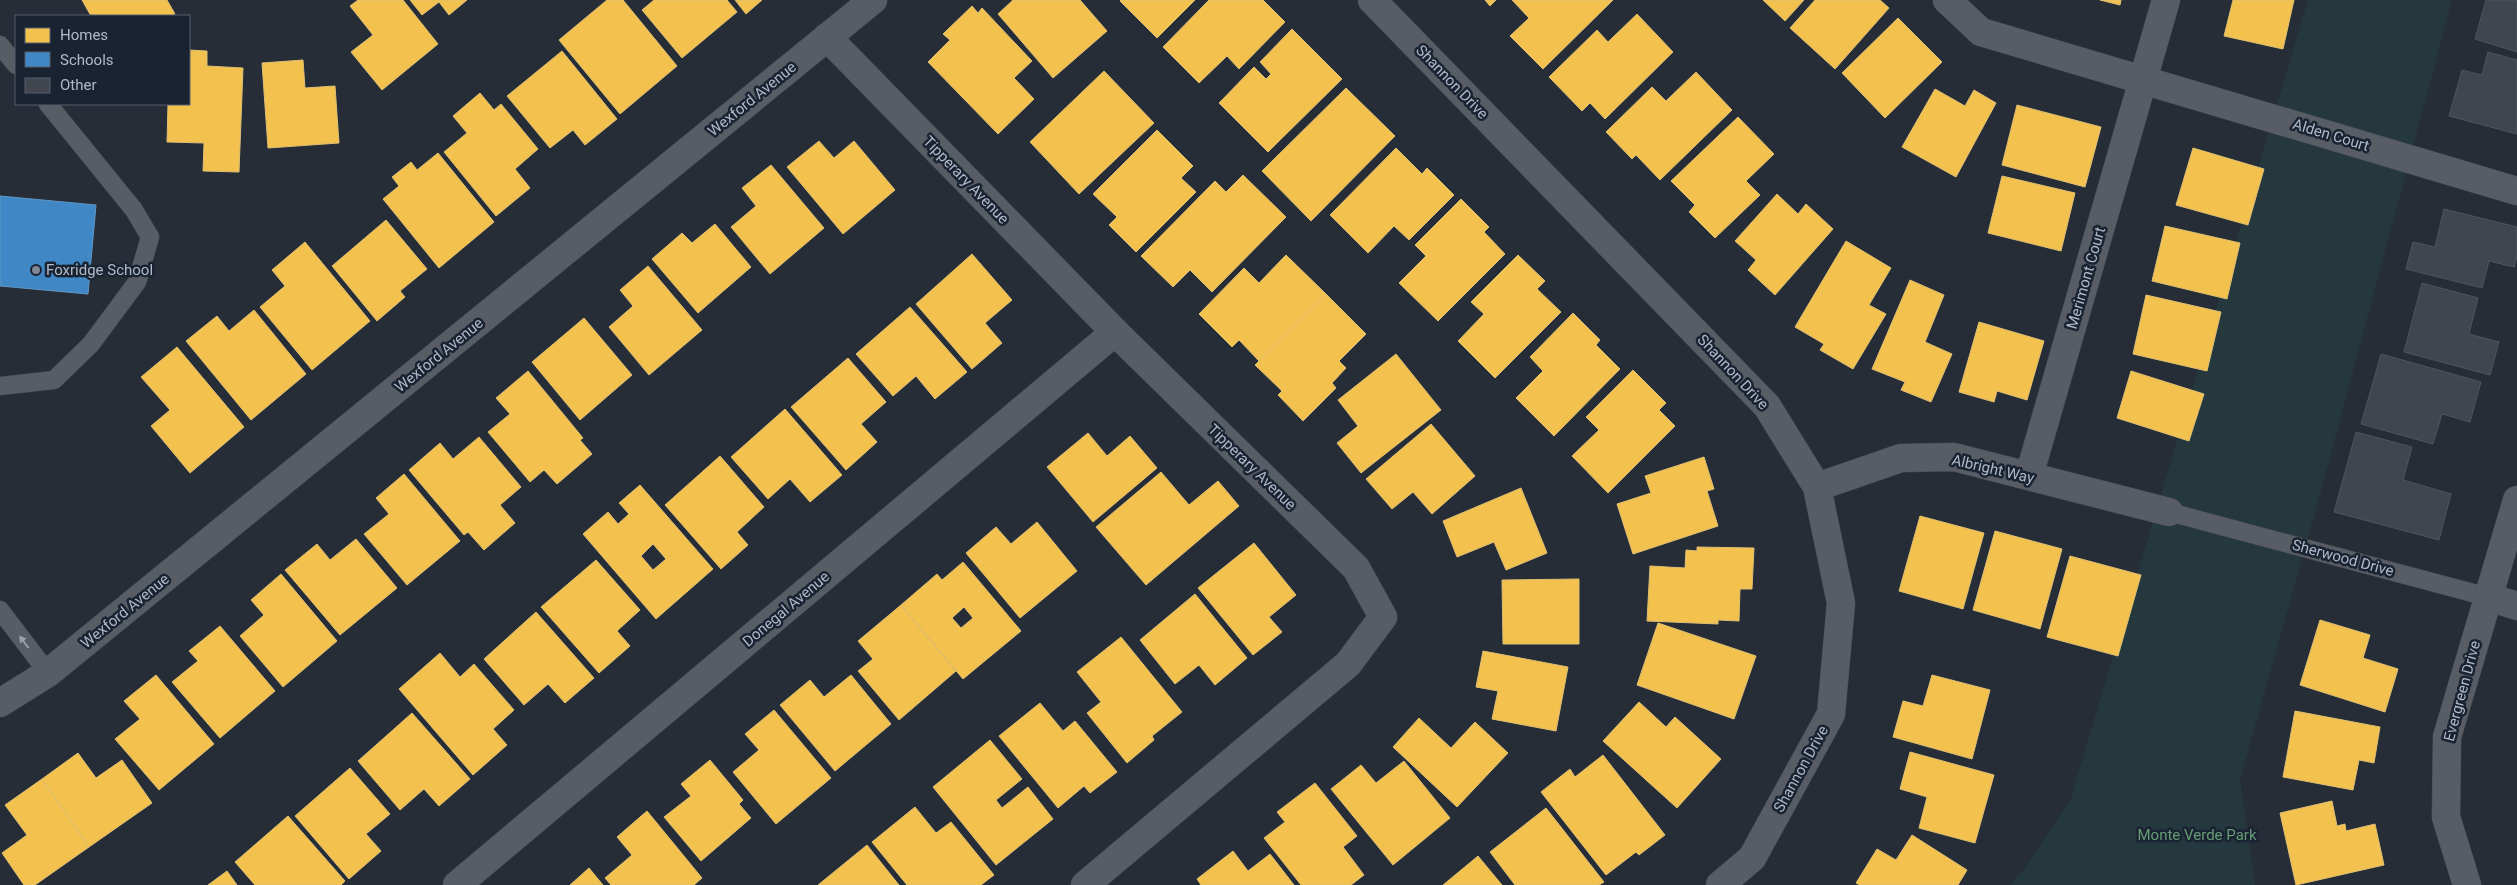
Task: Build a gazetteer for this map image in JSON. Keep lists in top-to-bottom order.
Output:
{
  "streets": {
    "street": [
      "Shannon Drive",
      "Wexford Avenue",
      "Alden Court",
      "Tipperary Avenue",
      "Merimont Court",
      "Albright Way",
      "Sherwood Drive",
      "Donegal Avenue",
      "Evergreen Drive"
    ]
  },
  "crossings": [
    ["Shannon Drive", "Albright Way"],
    ["Wexford Avenue", "Tipperary Avenue"],
    ["Alden Court", "Merimont Court"],
    ["Tipperary Avenue", "Donegal Avenue"],
    ["Merimont Court", "Albright Way"],
    ["Albright Way", "Sherwood Drive"],
    ["Sherwood Drive", "Evergreen Drive"]
  ],
  "parks": ["Monte Verde Park"],
  "places": ["Foxridge School"],
  "legend": ["Homes", "Schools", "Other"]
}
